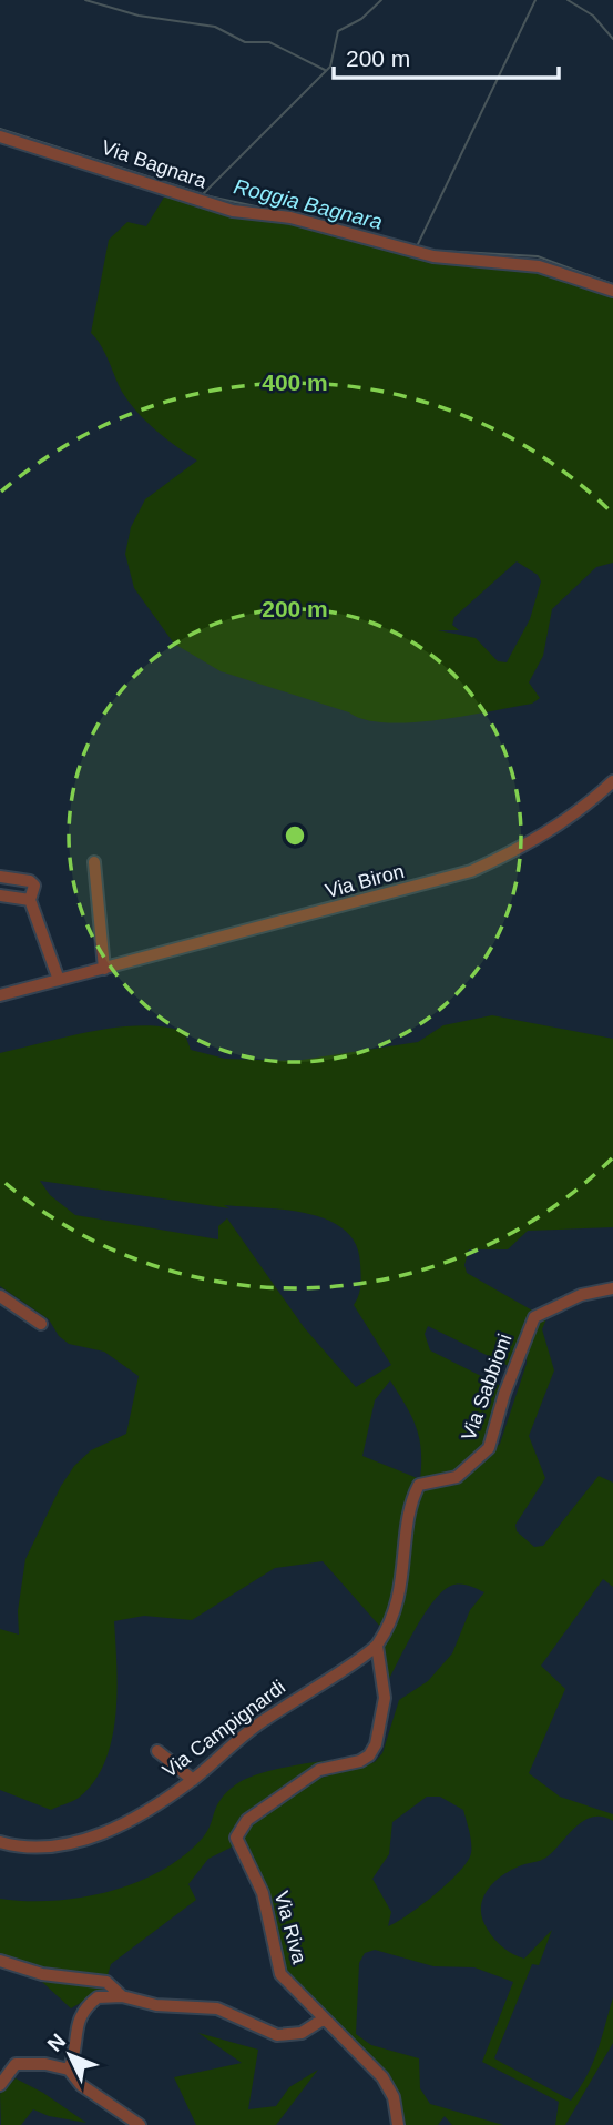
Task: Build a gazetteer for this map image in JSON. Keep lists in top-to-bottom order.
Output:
{
  "streets": {
    "street": [
      "Via Bagnara",
      "Via Biron",
      "Via Sabbioni",
      "Via Campignardi",
      "Via Riva"
    ]
  },
  "crossings": [
    ["Via Sabbioni", "Via Campignardi"],
    ["Via Sabbioni", "Via Riva"],
    ["Via Campignardi", "Via Riva"]
  ],
  "water": ["Roggia Bagnara"],
  "scale_bar": "200 m",
  "north": "top left",
  "rings": ["400 m", "200 m"]
}
